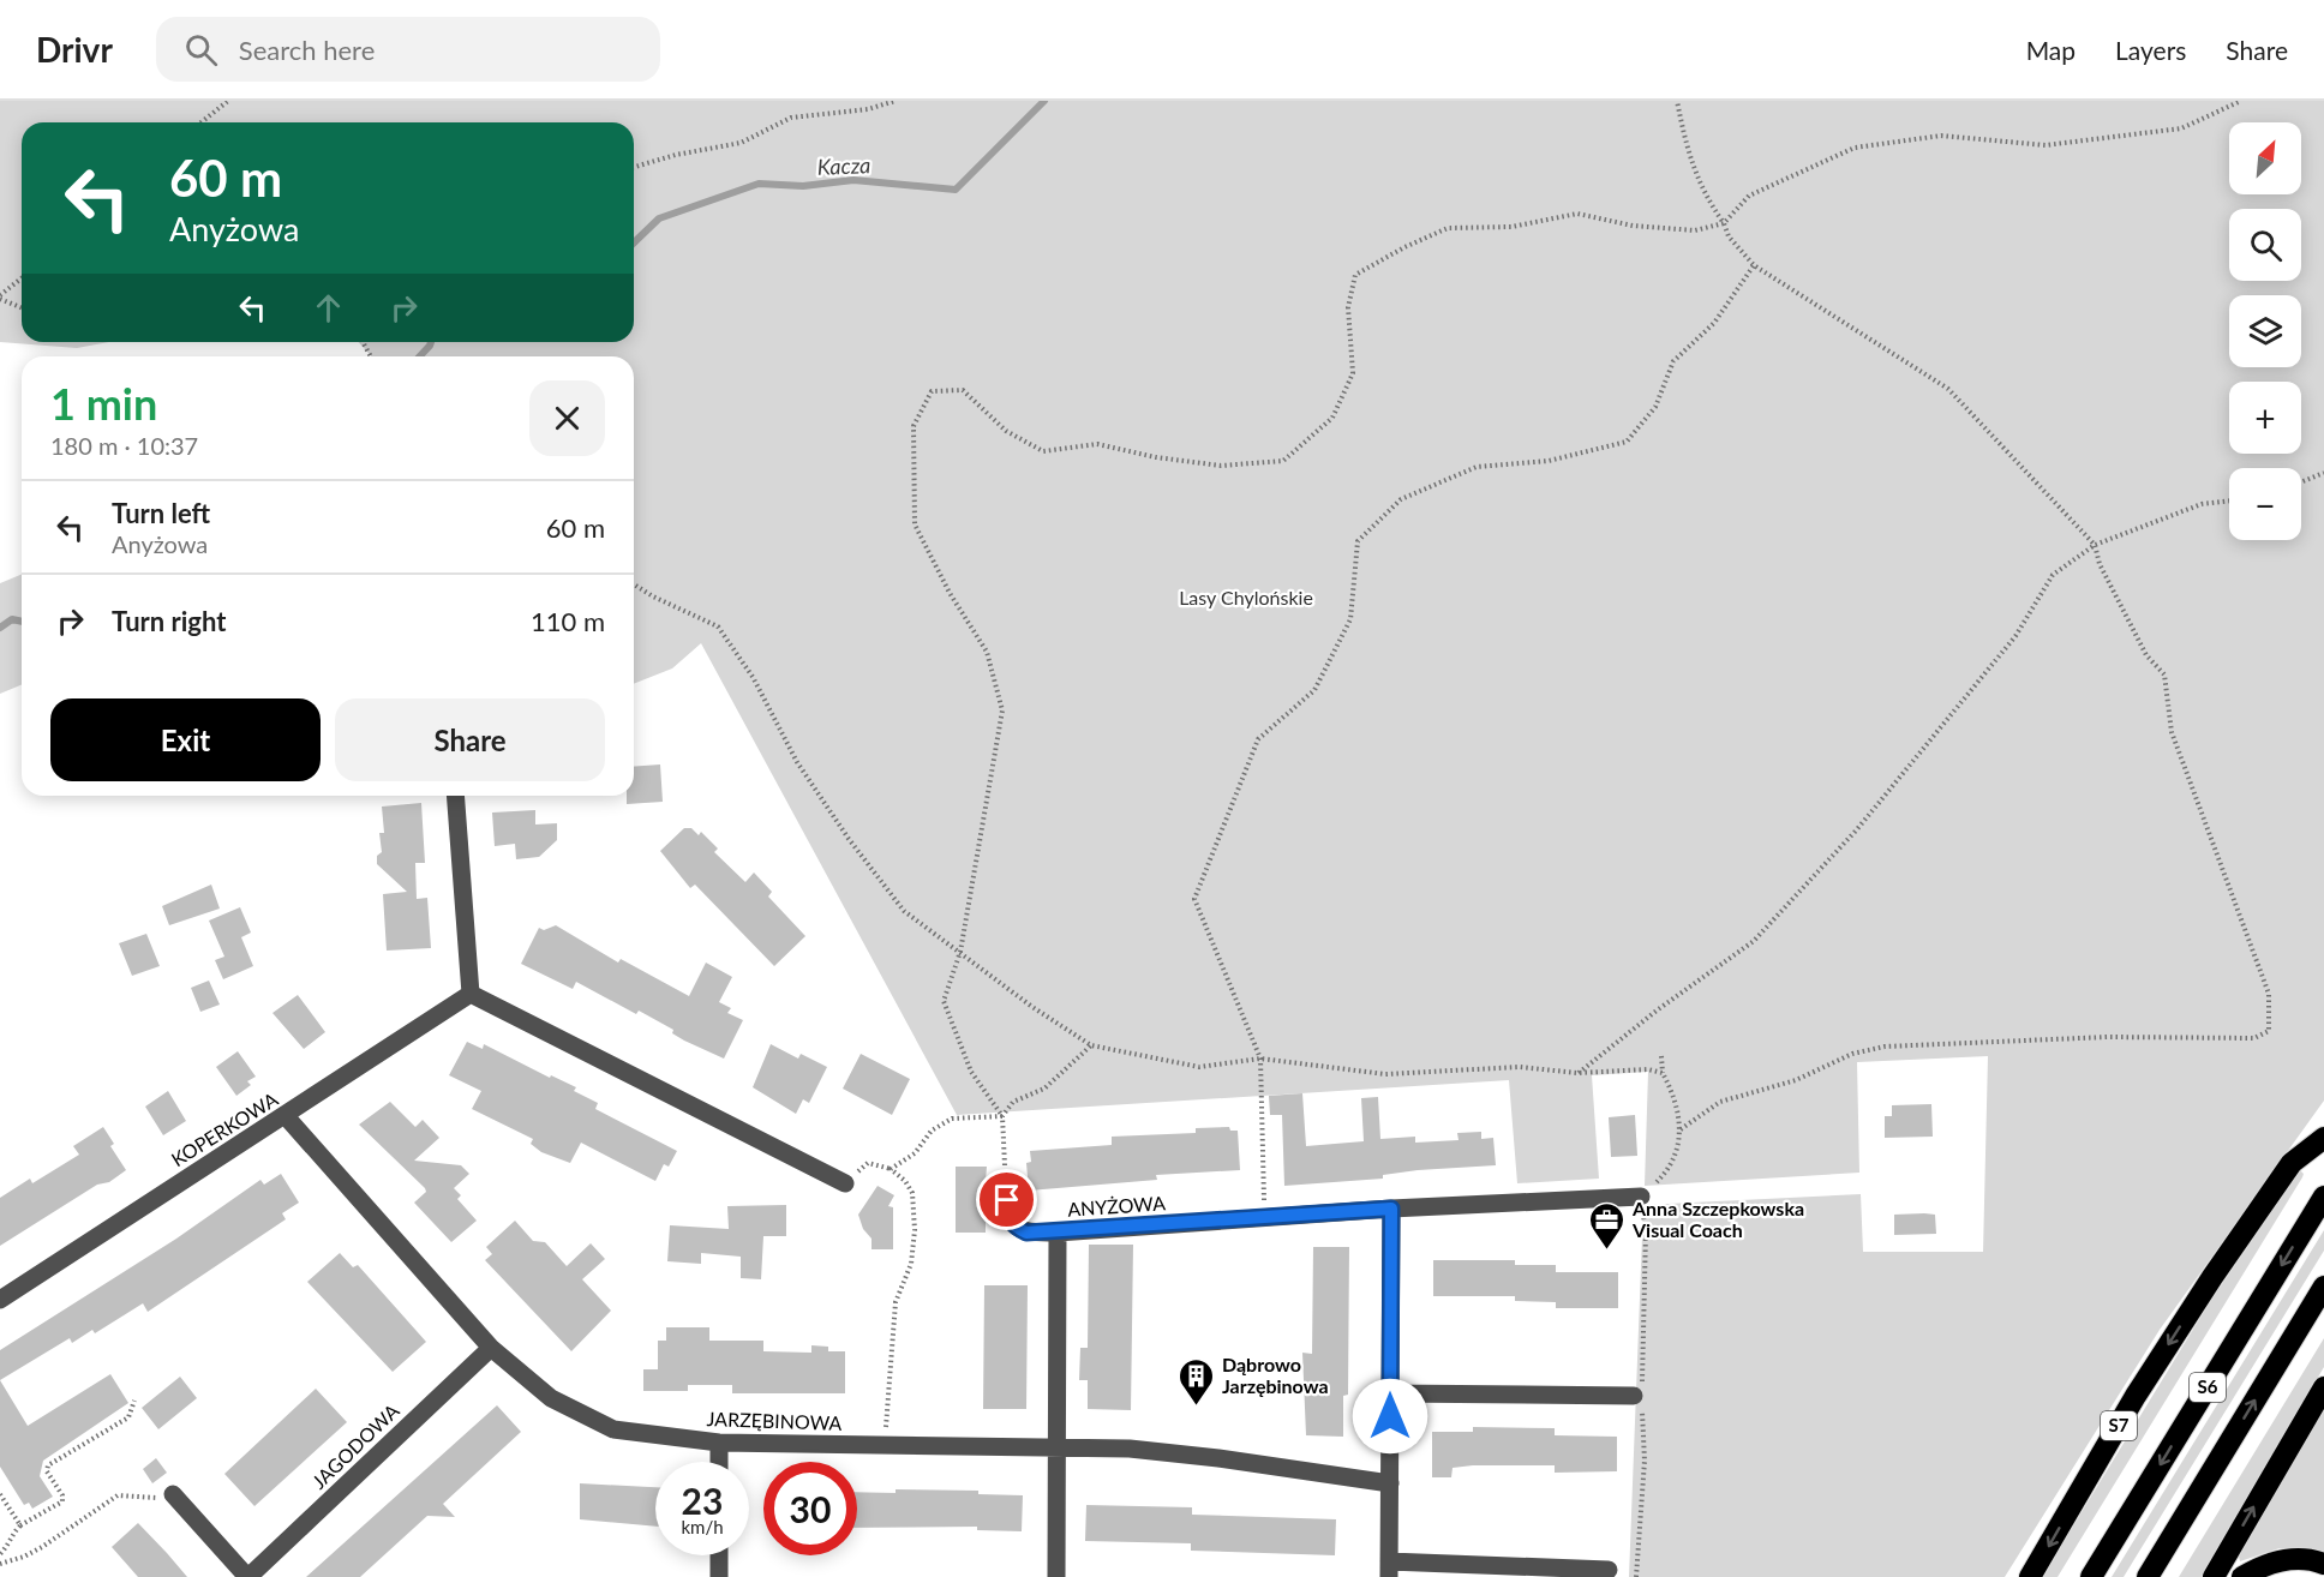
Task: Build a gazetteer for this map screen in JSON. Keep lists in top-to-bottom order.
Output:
{
  "streets": {
    "highway": ["S6", "S7"],
    "street": [
      "KOPERKOWA",
      "ANYŻOWA",
      "JARZĘBINOWA",
      "JAGODOWA"
    ]
  },
  "crossings": [
    ["KOPERKOWA", "JARZĘBINOWA"],
    ["ANYŻOWA", "JARZĘBINOWA"],
    ["JARZĘBINOWA", "JAGODOWA"]
  ],
  "water": ["Kacza"],
  "parks": ["Lasy Chylońskie"],
  "places": {
    "office": ["Anna Szczepkowska Visual Coach"],
    "building": ["Dąbrowo Jarzębinowa"]
  },
  "north": "top right",
  "page": {
    "header": "Drivr",
    "search": "Search here",
    "nav": ["Map", "Layers", "Share"],
    "map_buttons": ["+", "−"],
    "turn": ["60 m", "Anyżowa"],
    "heading": ["1 min", "180 m · 10:37"],
    "list": [
      {
        "name": "Turn left",
        "note": "Anyżowa",
        "value": "60 m"
      },
      {
        "name": "Turn right",
        "value": "110 m"
      }
    ],
    "buttons": ["Exit", "Share"],
    "speed": "23 km/h",
    "limit": "30"
  }
}
